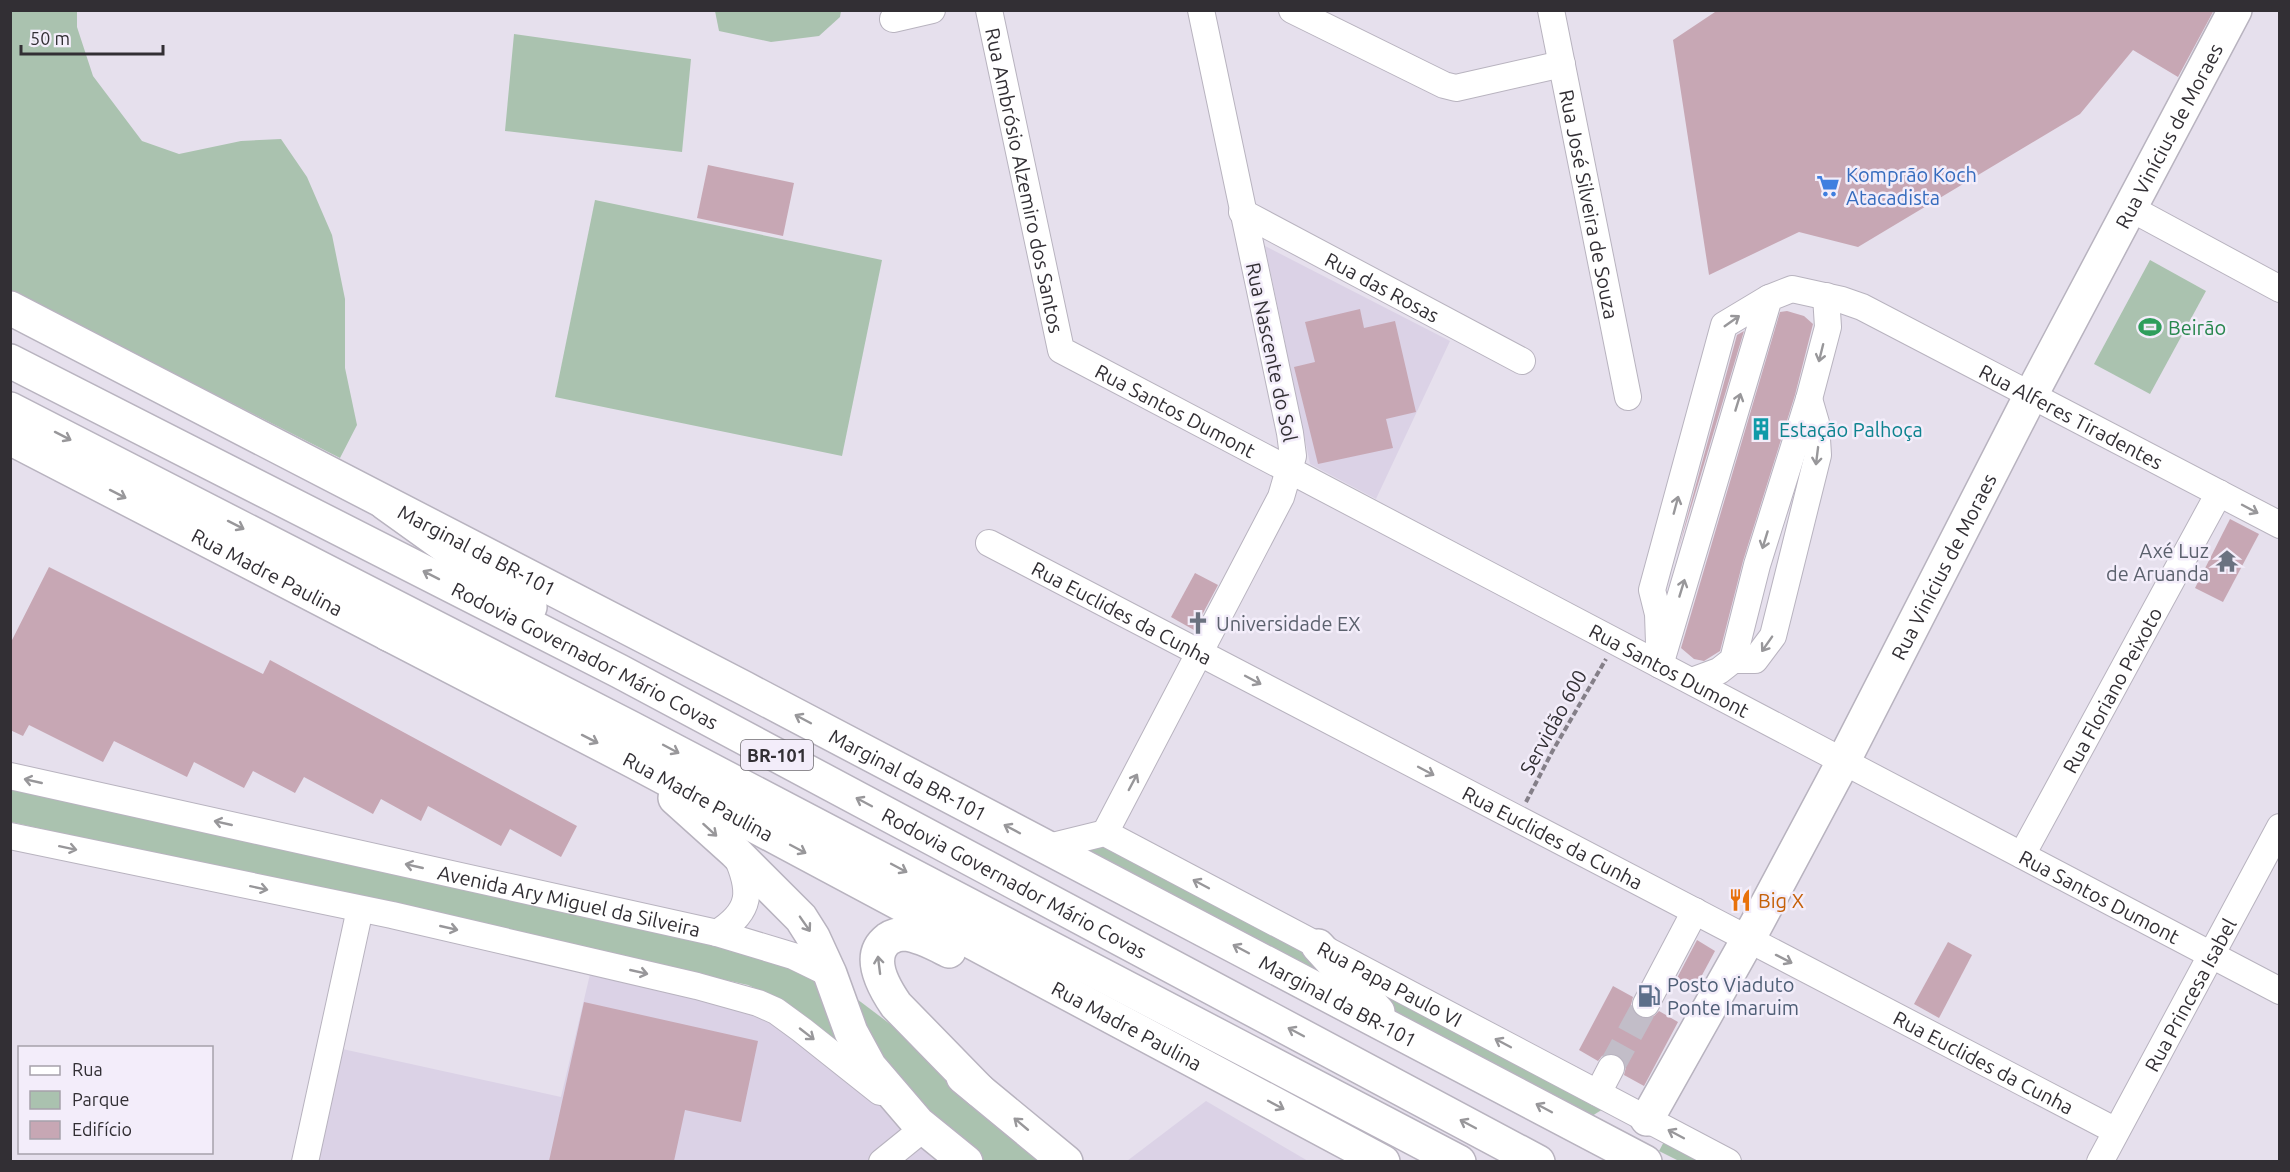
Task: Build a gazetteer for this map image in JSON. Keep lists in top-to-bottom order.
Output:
{
  "streets": {
    "main road": [
      "Rua Vinícius de Moraes",
      "Marginal da BR-101",
      "Rua Madre Paulina",
      "Rodovia Governador Mário Covas",
      "BR-101",
      "Avenida Ary Miguel da Silveira"
    ],
    "street": [
      "Rua Ambrósio Alzemiro dos Santos",
      "Rua José Silveira de Souza",
      "Rua das Rosas",
      "Rua Nascente do Sol",
      "Rua Santos Dumont",
      "Rua Alferes Tiradentes",
      "Rua Euclides da Cunha",
      "Rua Floriano Peixoto",
      "Rua Papa Paulo VI",
      "Rua Princesa Isabel"
    ],
    "path": ["Servidão 600"]
  },
  "crossings": [
    ["Rua Vinícius de Moraes", "Rua Santos Dumont"],
    ["Rua Vinícius de Moraes", "Rua Alferes Tiradentes"],
    ["Rua Vinícius de Moraes", "Rua Euclides da Cunha"],
    ["Rua Vinícius de Moraes", "Rua Papa Paulo VI"],
    ["Rua Ambrósio Alzemiro dos Santos", "Rua Santos Dumont"],
    ["Rua das Rosas", "Rua Nascente do Sol"],
    ["Rua Nascente do Sol", "Rua Santos Dumont"],
    ["Rua Nascente do Sol", "Rua Euclides da Cunha"],
    ["Rua Nascente do Sol", "Rua Papa Paulo VI"],
    ["Rua Santos Dumont", "Rua Alferes Tiradentes"],
    ["Rua Santos Dumont", "Rua Floriano Peixoto"],
    ["Rua Santos Dumont", "Servidão 600"],
    ["Rua Santos Dumont", "Rua Princesa Isabel"],
    ["Rua Alferes Tiradentes", "Rua Floriano Peixoto"],
    ["Rua Euclides da Cunha", "Servidão 600"],
    ["Rua Euclides da Cunha", "Rua Princesa Isabel"]
  ],
  "one_way": ["Rua Euclides da Cunha", "Rua Papa Paulo VI"],
  "places": {
    "supermarket": ["Komprão Koch Atacadista"],
    "sports": ["Beirão"],
    "building": ["Estação Palhoça"],
    "temple": ["Axé Luz de Aruanda"],
    "church": ["Universidade EX"],
    "restaurant": ["Big X"],
    "fuel station": ["Posto Viaduto Ponte Imaruim"]
  },
  "legend": ["Rua", "Parque", "Edifício"],
  "scale_bar": "50 m"
}
